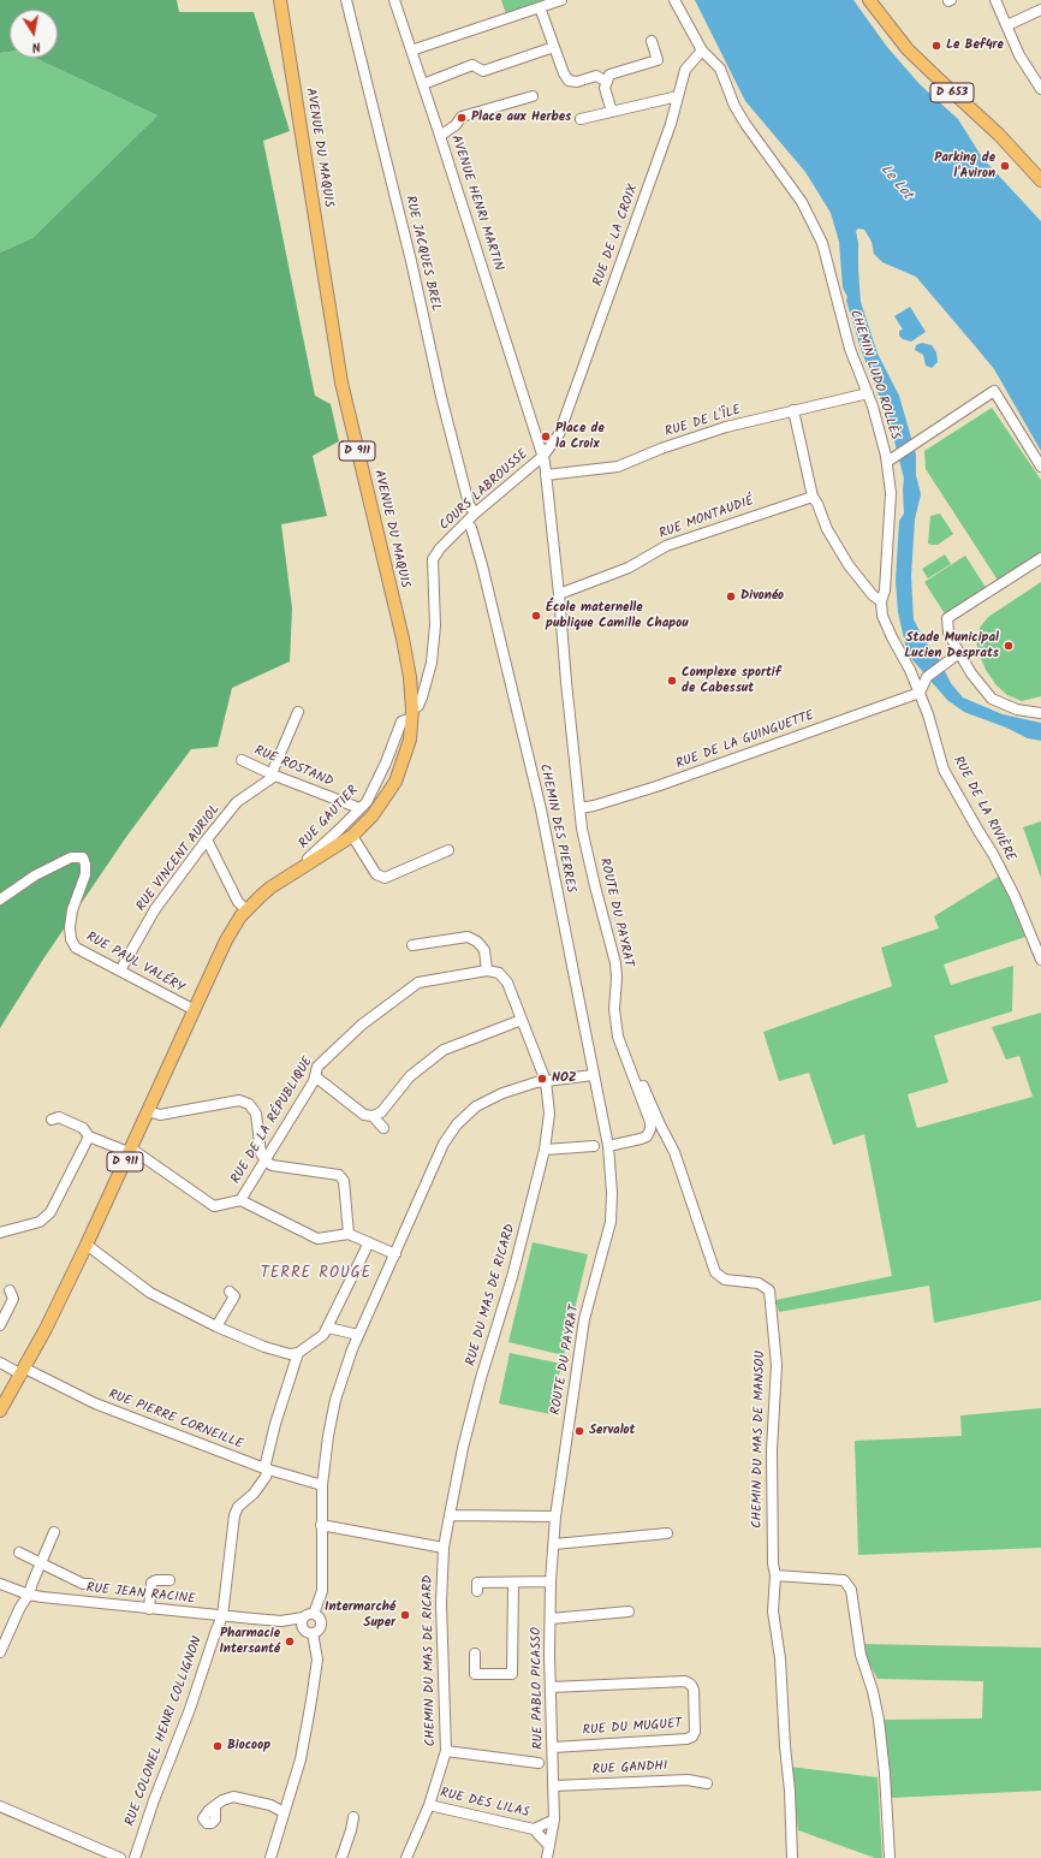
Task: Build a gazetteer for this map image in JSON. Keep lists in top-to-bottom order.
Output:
{
  "streets": {
    "main road": ["D 653", "AVENUE DU MAQUIS", "D 911"],
    "street": [
      "AVENUE HENRI MARTIN",
      "RUE DE LA CROIX",
      "RUE JACQUES BREL",
      "CHEMIN LUDO ROLLÈS",
      "RUE DE L'ÎLE",
      "COURS LABROUSSE",
      "RUE MONTAUDIÉ",
      "RUE DE LA GUINGUETTE",
      "RUE ROSTAND",
      "RUE DE LA RIVIÈRE",
      "RUE GAUTIER",
      "CHEMIN DES PIERRES",
      "RUE VINCENT AURIOL",
      "ROUTE DU PAYRAT",
      "RUE PAUL VALÉRY",
      "RUE DE LA RÉPUBLIQUE",
      "RUE DU MAS DE RICARD",
      "RUE PIERRE CORNEILLE",
      "CHEMIN DU MAS DE MANSOU",
      "RUE JEAN RACINE",
      "CHEMIN DU MAS DE RICARD",
      "RUE PABLO PICASSO",
      "RUE DU MUGUET",
      "RUE COLONEL HENRI COLLIGNON",
      "RUE GANDHI",
      "RUE DES LILAS"
    ]
  },
  "crossings": [
    ["AVENUE DU MAQUIS", "D 911"],
    ["AVENUE DU MAQUIS", "COURS LABROUSSE"],
    ["AVENUE DU MAQUIS", "RUE GAUTIER"],
    ["AVENUE HENRI MARTIN", "RUE DE LA CROIX"],
    ["AVENUE HENRI MARTIN", "COURS LABROUSSE"],
    ["RUE DE LA CROIX", "CHEMIN LUDO ROLLÈS"],
    ["RUE DE LA CROIX", "COURS LABROUSSE"],
    ["RUE JACQUES BREL", "COURS LABROUSSE"],
    ["CHEMIN LUDO ROLLÈS", "RUE DE L'ÎLE"],
    ["CHEMIN LUDO ROLLÈS", "RUE DE LA RIVIÈRE"],
    ["RUE DE L'ÎLE", "ROUTE DU PAYRAT"],
    ["D 911", "RUE PAUL VALÉRY"],
    ["D 911", "RUE PIERRE CORNEILLE"],
    ["COURS LABROUSSE", "RUE GAUTIER"],
    ["COURS LABROUSSE", "CHEMIN DES PIERRES"],
    ["RUE MONTAUDIÉ", "ROUTE DU PAYRAT"],
    ["RUE DE LA GUINGUETTE", "RUE DE LA RIVIÈRE"],
    ["RUE DE LA GUINGUETTE", "ROUTE DU PAYRAT"],
    ["RUE ROSTAND", "RUE GAUTIER"],
    ["RUE ROSTAND", "RUE VINCENT AURIOL"],
    ["CHEMIN DES PIERRES", "ROUTE DU PAYRAT"],
    ["RUE VINCENT AURIOL", "RUE PAUL VALÉRY"],
    ["ROUTE DU PAYRAT", "CHEMIN DU MAS DE MANSOU"],
    ["ROUTE DU PAYRAT", "RUE PABLO PICASSO"],
    ["RUE DU MAS DE RICARD", "CHEMIN DU MAS DE RICARD"],
    ["RUE PIERRE CORNEILLE", "RUE COLONEL HENRI COLLIGNON"],
    ["RUE JEAN RACINE", "RUE COLONEL HENRI COLLIGNON"],
    ["CHEMIN DU MAS DE RICARD", "RUE DES LILAS"],
    ["RUE PABLO PICASSO", "RUE DU MUGUET"],
    ["RUE PABLO PICASSO", "RUE GANDHI"],
    ["RUE PABLO PICASSO", "RUE DES LILAS"]
  ],
  "districts": ["TERRE ROUGE"],
  "water": ["Le Lot"],
  "places": [
    "Le Bef4re",
    "Place aux Herbes",
    "Parking de l'Aviron",
    "Place de la Croix",
    "Divonéo",
    "École maternelle publique Camille Chapou",
    "Stade Municipal Lucien Desprats",
    "Complexe sportif de Cabessut",
    "NOZ",
    "Servalot",
    "Intermarché Super",
    "Pharmacie Intersanté",
    "Biocoop"
  ],
  "north": "bottom"
}
